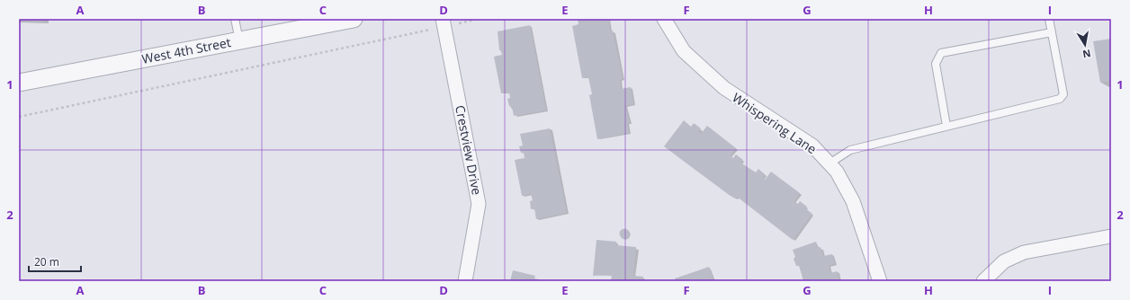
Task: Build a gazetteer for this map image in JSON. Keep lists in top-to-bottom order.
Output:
{
  "streets": {
    "street": ["West 4th Street", "Whispering Lane", "Crestview Drive"]
  },
  "scale_bar": "20 m",
  "north": "bottom",
  "grid": {
    "columns": [
      "A",
      "B",
      "C",
      "D",
      "E",
      "F",
      "G",
      "H",
      "I"
    ],
    "rows": ["1", "2"]
  }
}
